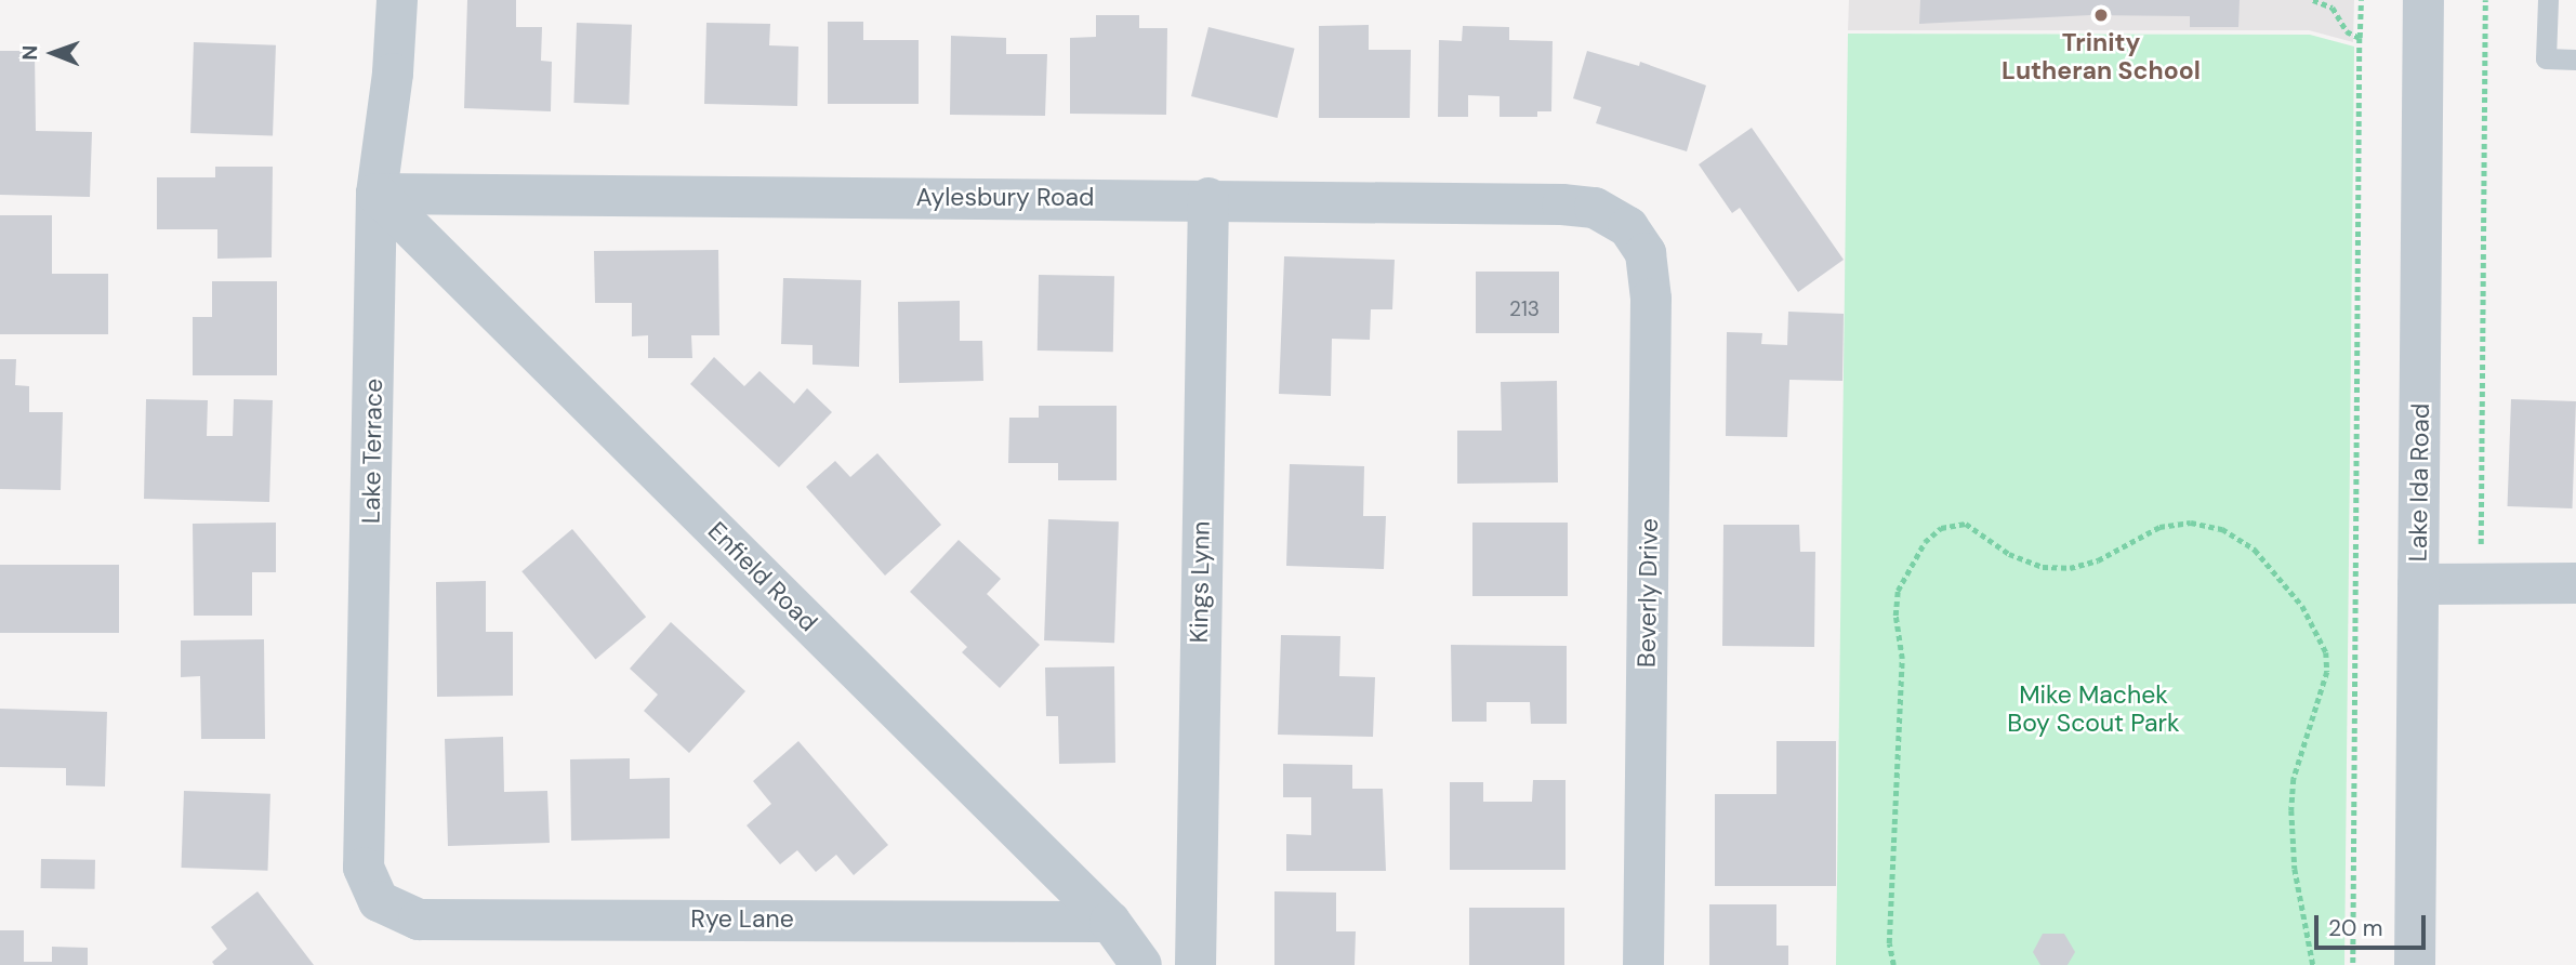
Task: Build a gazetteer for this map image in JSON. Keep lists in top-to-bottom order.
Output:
{
  "streets": {
    "street": [
      "Aylesbury Road",
      "Lake Terrace",
      "Lake Ida Road",
      "Enfield Road",
      "Kings Lynn",
      "Beverly Drive",
      "Rye Lane"
    ]
  },
  "crossings": [
    ["Aylesbury Road", "Lake Terrace"],
    ["Aylesbury Road", "Enfield Road"],
    ["Aylesbury Road", "Kings Lynn"],
    ["Aylesbury Road", "Beverly Drive"],
    ["Lake Terrace", "Enfield Road"],
    ["Lake Terrace", "Rye Lane"],
    ["Enfield Road", "Rye Lane"]
  ],
  "parks": ["Mike Machek Boy Scout Park"],
  "places": ["Trinity Lutheran School"],
  "house_numbers": ["213"],
  "scale_bar": "20 m",
  "north": "left"
}
